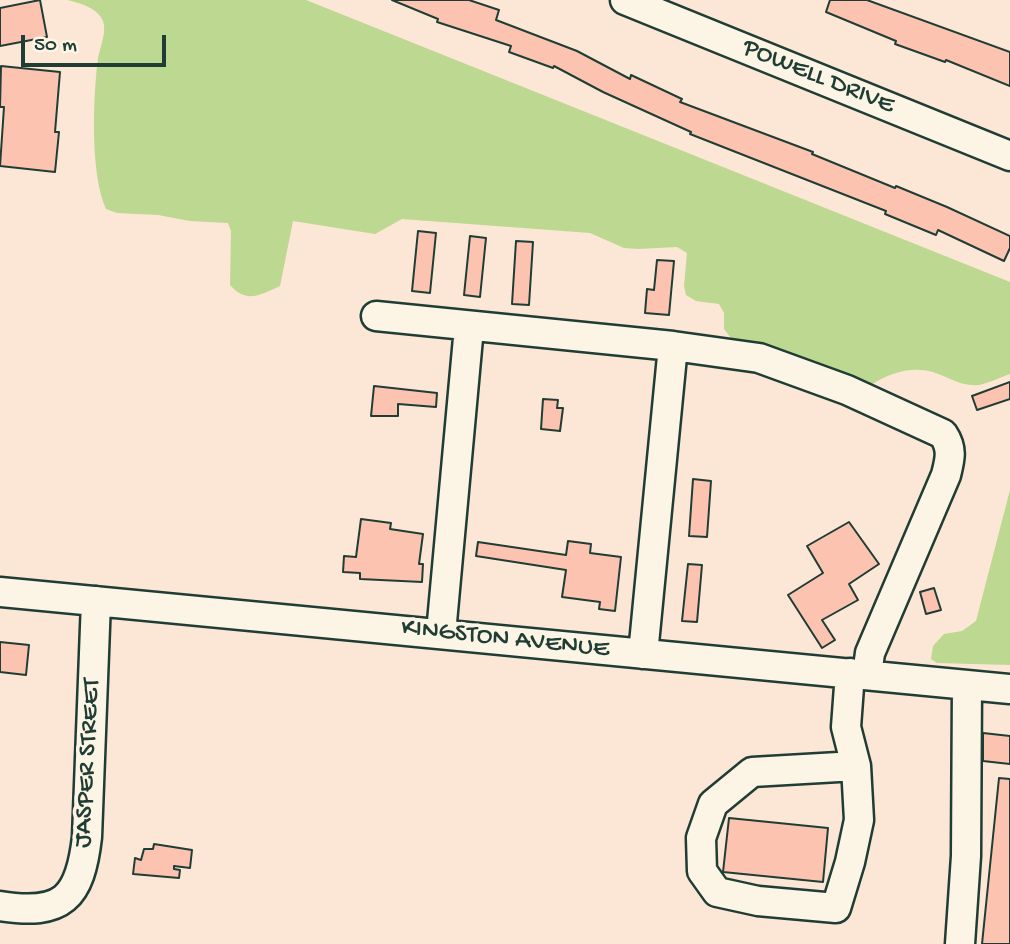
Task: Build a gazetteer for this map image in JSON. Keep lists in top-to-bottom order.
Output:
{
  "streets": {
    "street": ["POWELL DRIVE", "KINGSTON AVENUE", "JASPER STREET"]
  },
  "crossings": [
    ["KINGSTON AVENUE", "JASPER STREET"]
  ],
  "scale_bar": "50 m"
}
